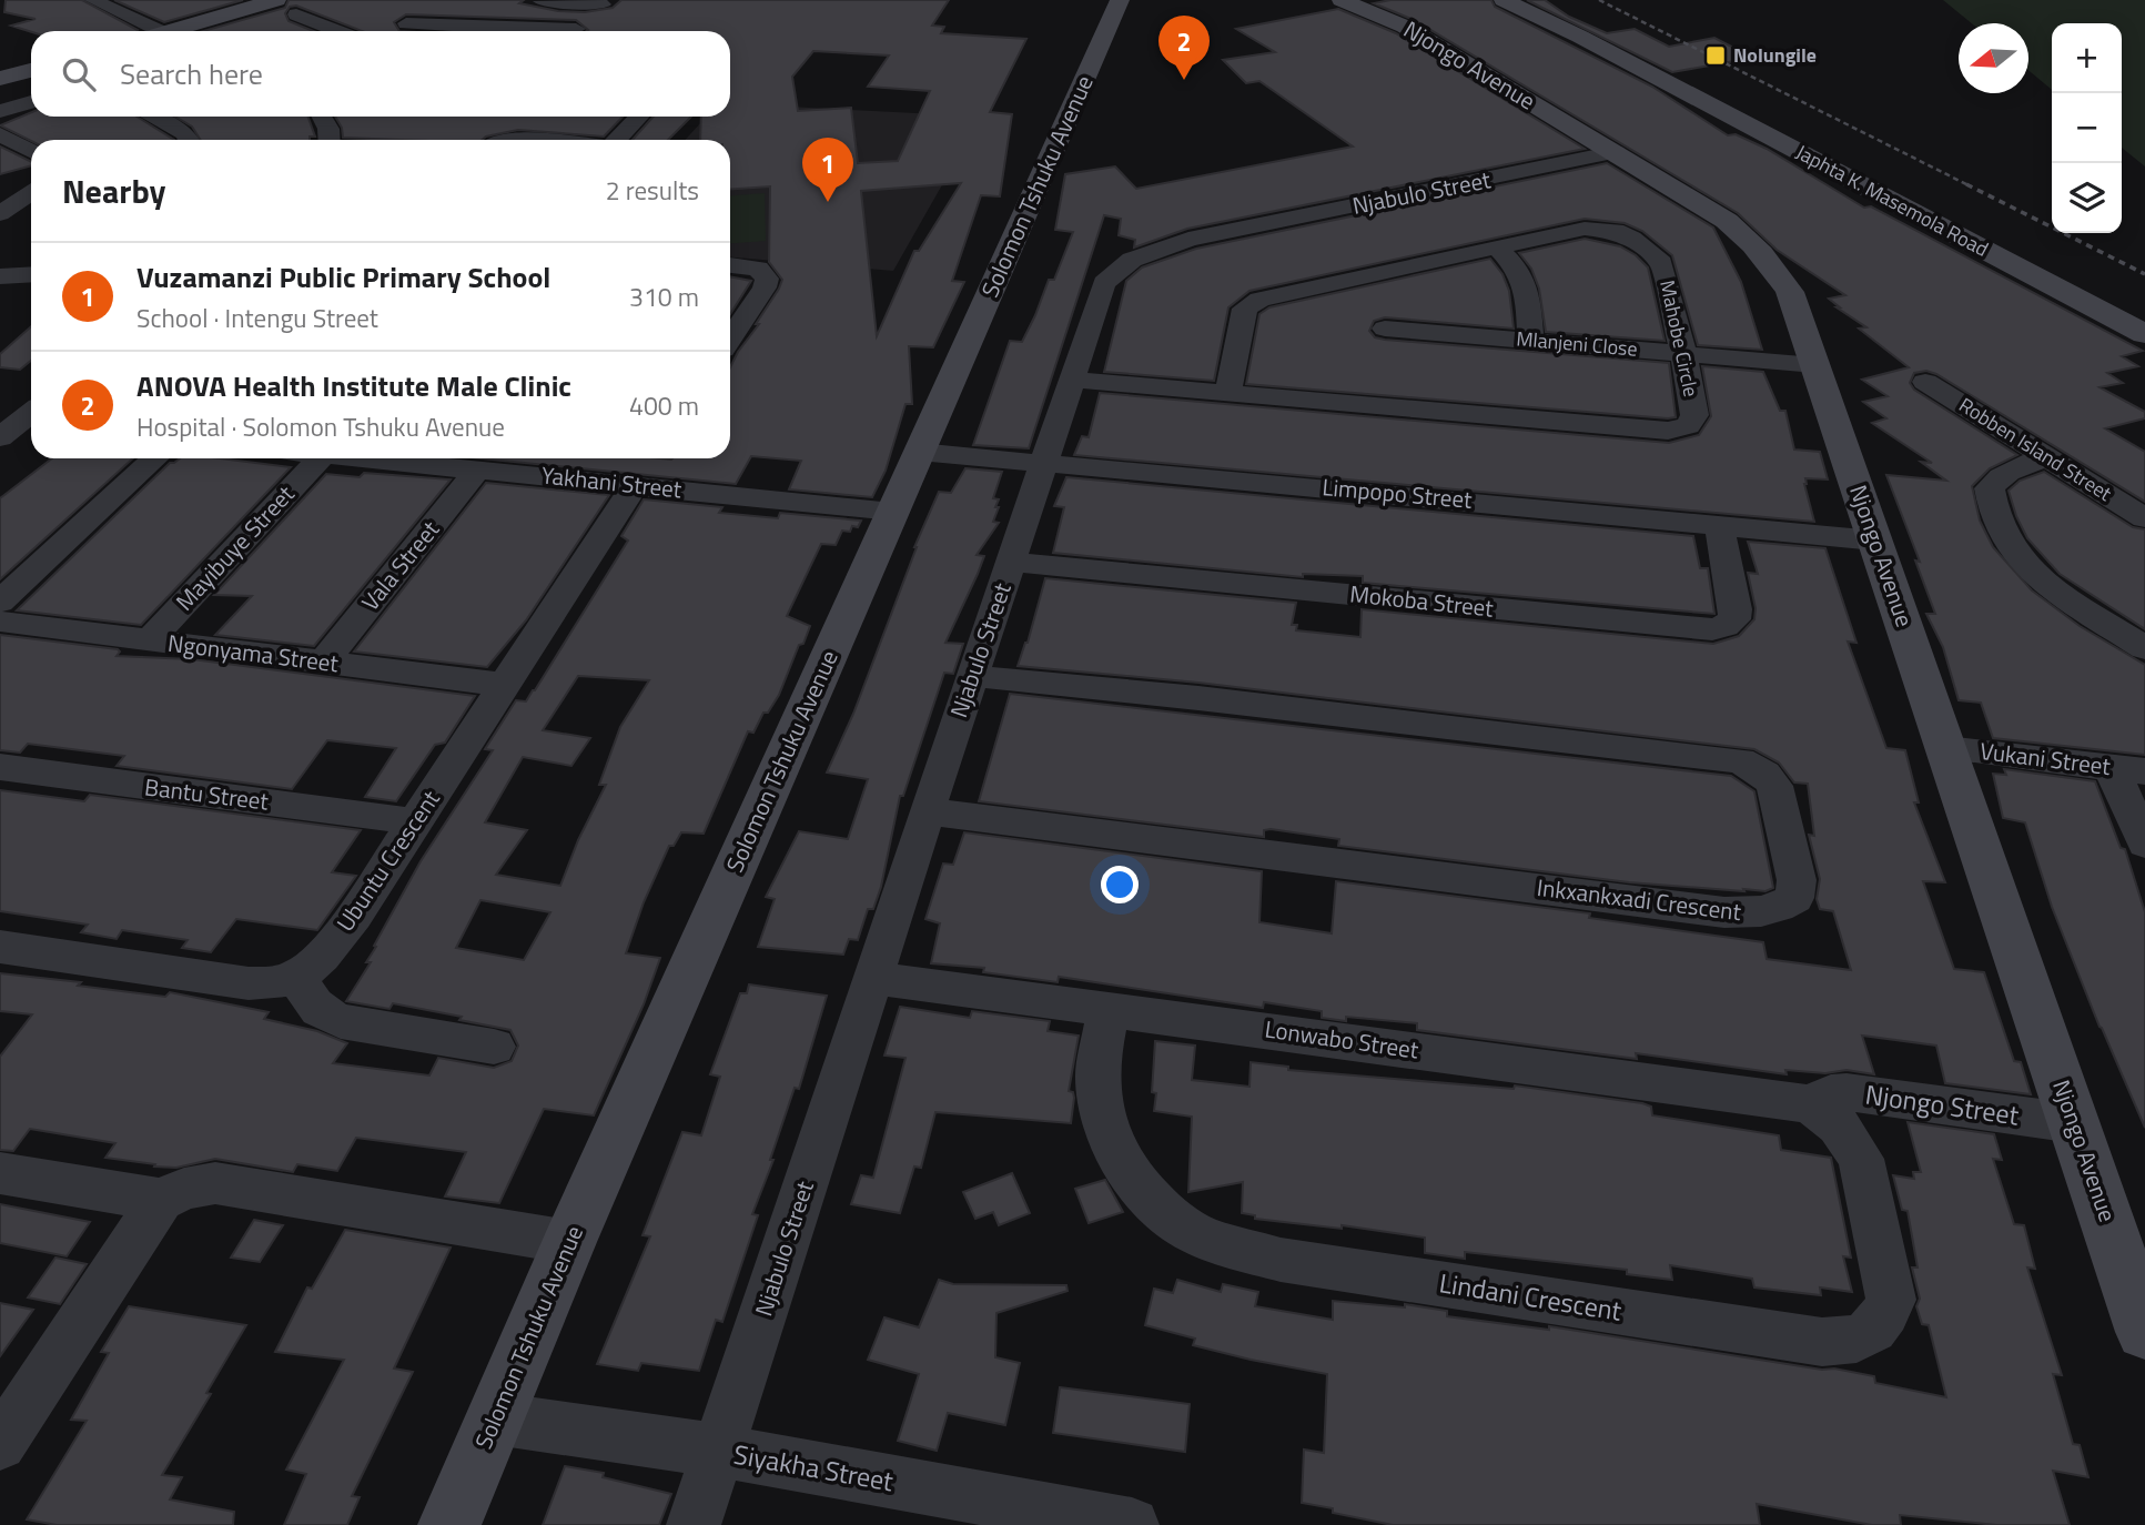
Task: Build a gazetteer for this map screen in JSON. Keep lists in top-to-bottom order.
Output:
{
  "streets": {
    "street": [
      "Njongo Avenue",
      "Solomon Tshuku Avenue",
      "Njabulo Street",
      "Japhta K. Masemola Road",
      "Mahobe Circle",
      "Mlanjeni Close",
      "Robben Island Street",
      "Yakhani Street",
      "Limpopo Street",
      "Mayibuye Street",
      "Vala Street",
      "Mokoba Street",
      "Ngonyama Street",
      "Vukani Street",
      "Bantu Street",
      "Ubuntu Crescent",
      "Inkxankxadi Crescent",
      "Lonwabo Street",
      "Njongo Street",
      "Lindani Crescent",
      "Siyakha Street"
    ]
  },
  "crossings": [
    ["Njongo Avenue", "Njabulo Street"],
    ["Njongo Avenue", "Mlanjeni Close"],
    ["Njongo Avenue", "Limpopo Street"],
    ["Njongo Avenue", "Vukani Street"],
    ["Njongo Avenue", "Njongo Street"],
    ["Solomon Tshuku Avenue", "Yakhani Street"],
    ["Solomon Tshuku Avenue", "Limpopo Street"],
    ["Solomon Tshuku Avenue", "Siyakha Street"],
    ["Njabulo Street", "Mahobe Circle"],
    ["Njabulo Street", "Limpopo Street"],
    ["Njabulo Street", "Mokoba Street"],
    ["Njabulo Street", "Inkxankxadi Crescent"],
    ["Njabulo Street", "Lonwabo Street"],
    ["Njabulo Street", "Siyakha Street"],
    ["Mahobe Circle", "Mlanjeni Close"],
    ["Yakhani Street", "Vala Street"],
    ["Yakhani Street", "Ubuntu Crescent"],
    ["Limpopo Street", "Mokoba Street"],
    ["Mayibuye Street", "Ngonyama Street"],
    ["Vala Street", "Ngonyama Street"],
    ["Ngonyama Street", "Ubuntu Crescent"],
    ["Bantu Street", "Ubuntu Crescent"],
    ["Lonwabo Street", "Njongo Street"],
    ["Lonwabo Street", "Lindani Crescent"],
    ["Njongo Street", "Lindani Crescent"]
  ],
  "places": {
    "transit": ["Nolungile"]
  },
  "north": "left",
  "page": {
    "pins": ["2", "1"],
    "map_buttons": ["+", "−"],
    "search": "Search here",
    "heading": ["Nearby", "2 results"],
    "list": [
      {
        "mark": "1",
        "name": "Vuzamanzi Public Primary School",
        "note": "School · Intengu Street",
        "value": "310 m"
      },
      {
        "mark": "2",
        "name": "ANOVA Health Institute Male Clinic",
        "note": "Hospital · Solomon Tshuku Avenue",
        "value": "400 m"
      }
    ]
  }
}
